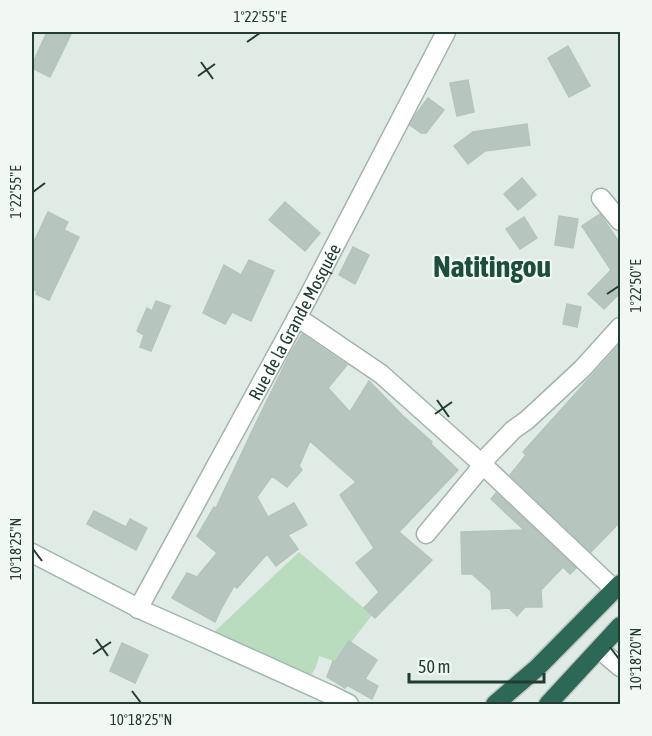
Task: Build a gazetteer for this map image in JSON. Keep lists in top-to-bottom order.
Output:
{
  "streets": {
    "street": ["Rue de la Grande Mosquée"]
  },
  "districts": ["Natitingou"],
  "scale_bar": "50 m",
  "coordinates": [
    "1°22'55\"E",
    "1°22'50\"E",
    "10°18'25\"N",
    "10°18'20\"N"
  ]
}
